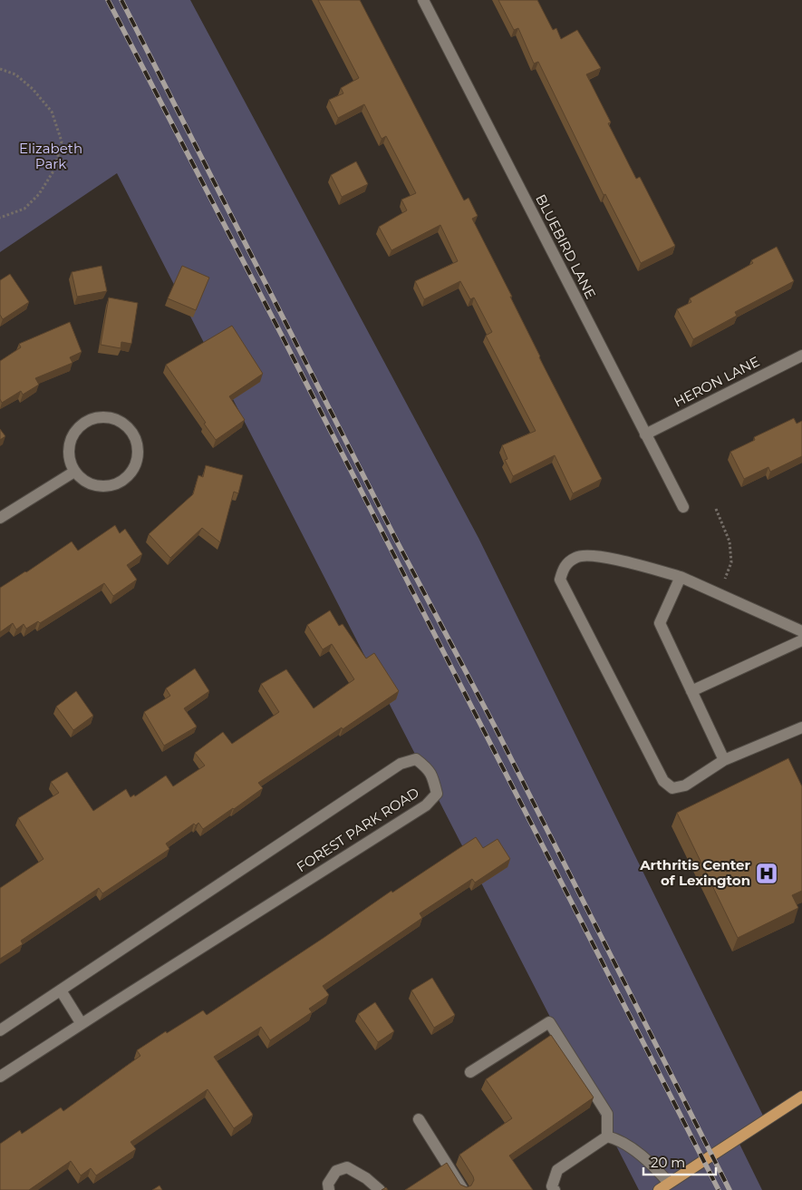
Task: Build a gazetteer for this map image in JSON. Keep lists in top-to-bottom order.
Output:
{
  "streets": {
    "street": ["BLUEBIRD LANE", "HERON LANE", "FOREST PARK ROAD"]
  },
  "crossings": [
    ["BLUEBIRD LANE", "HERON LANE"]
  ],
  "parks": ["Elizabeth Park"],
  "places": {
    "hospital": ["Arthritis Center of Lexington"]
  },
  "scale_bar": "20 m"
}
